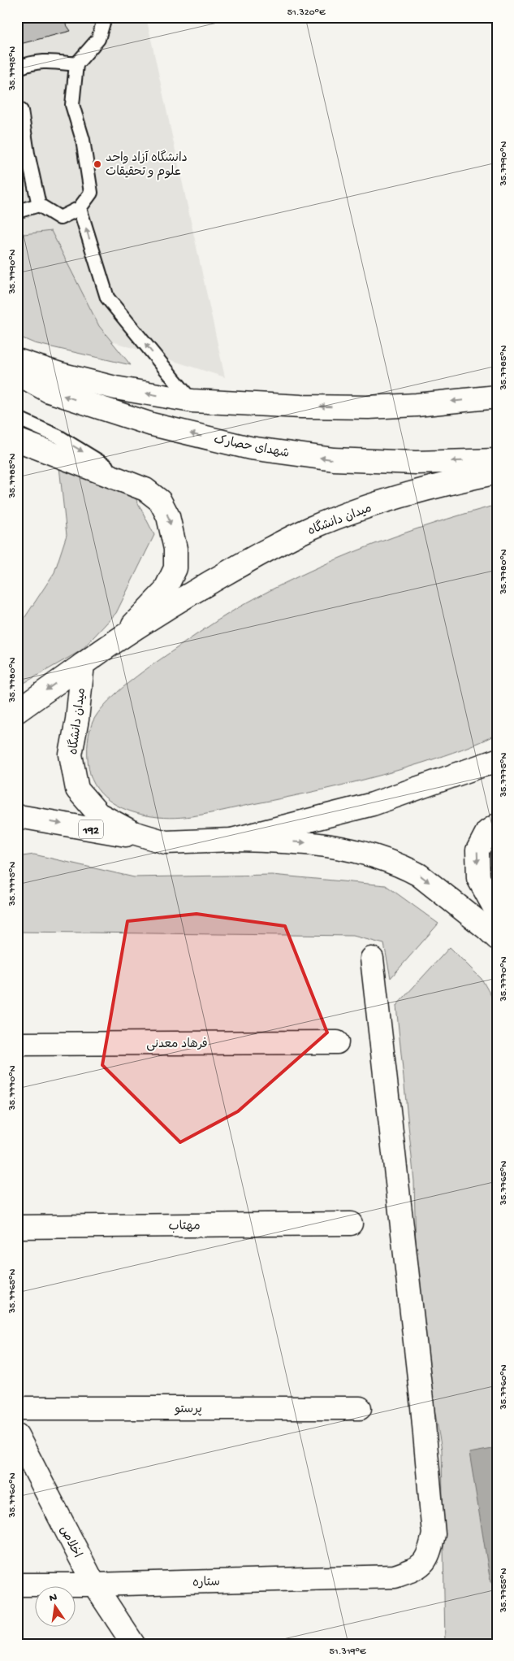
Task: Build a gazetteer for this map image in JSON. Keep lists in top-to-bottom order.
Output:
{
  "streets": {
    "main road": [
      "شهدای حصارک",
      "میدان دانشگاه",
      "192",
      "فرهاد معدنی",
      "مهتاب",
      "پرستو",
      "اخلاص",
      "ستاره"
    ]
  },
  "crossings": [
    ["میدان دانشگاه", "192"],
    ["اخلاص", "ستاره"]
  ],
  "places": ["دانشگاه آزاد واحد علوم و تحقیقات"],
  "north": "top",
  "coordinates": [
    "51.320°E",
    "35.7795°N",
    "35.7790°N",
    "35.7785°N",
    "35.7780°N",
    "35.7775°N",
    "35.7770°N",
    "35.7765°N",
    "35.7760°N",
    "35.7755°N",
    "51.319°E"
  ]
}
